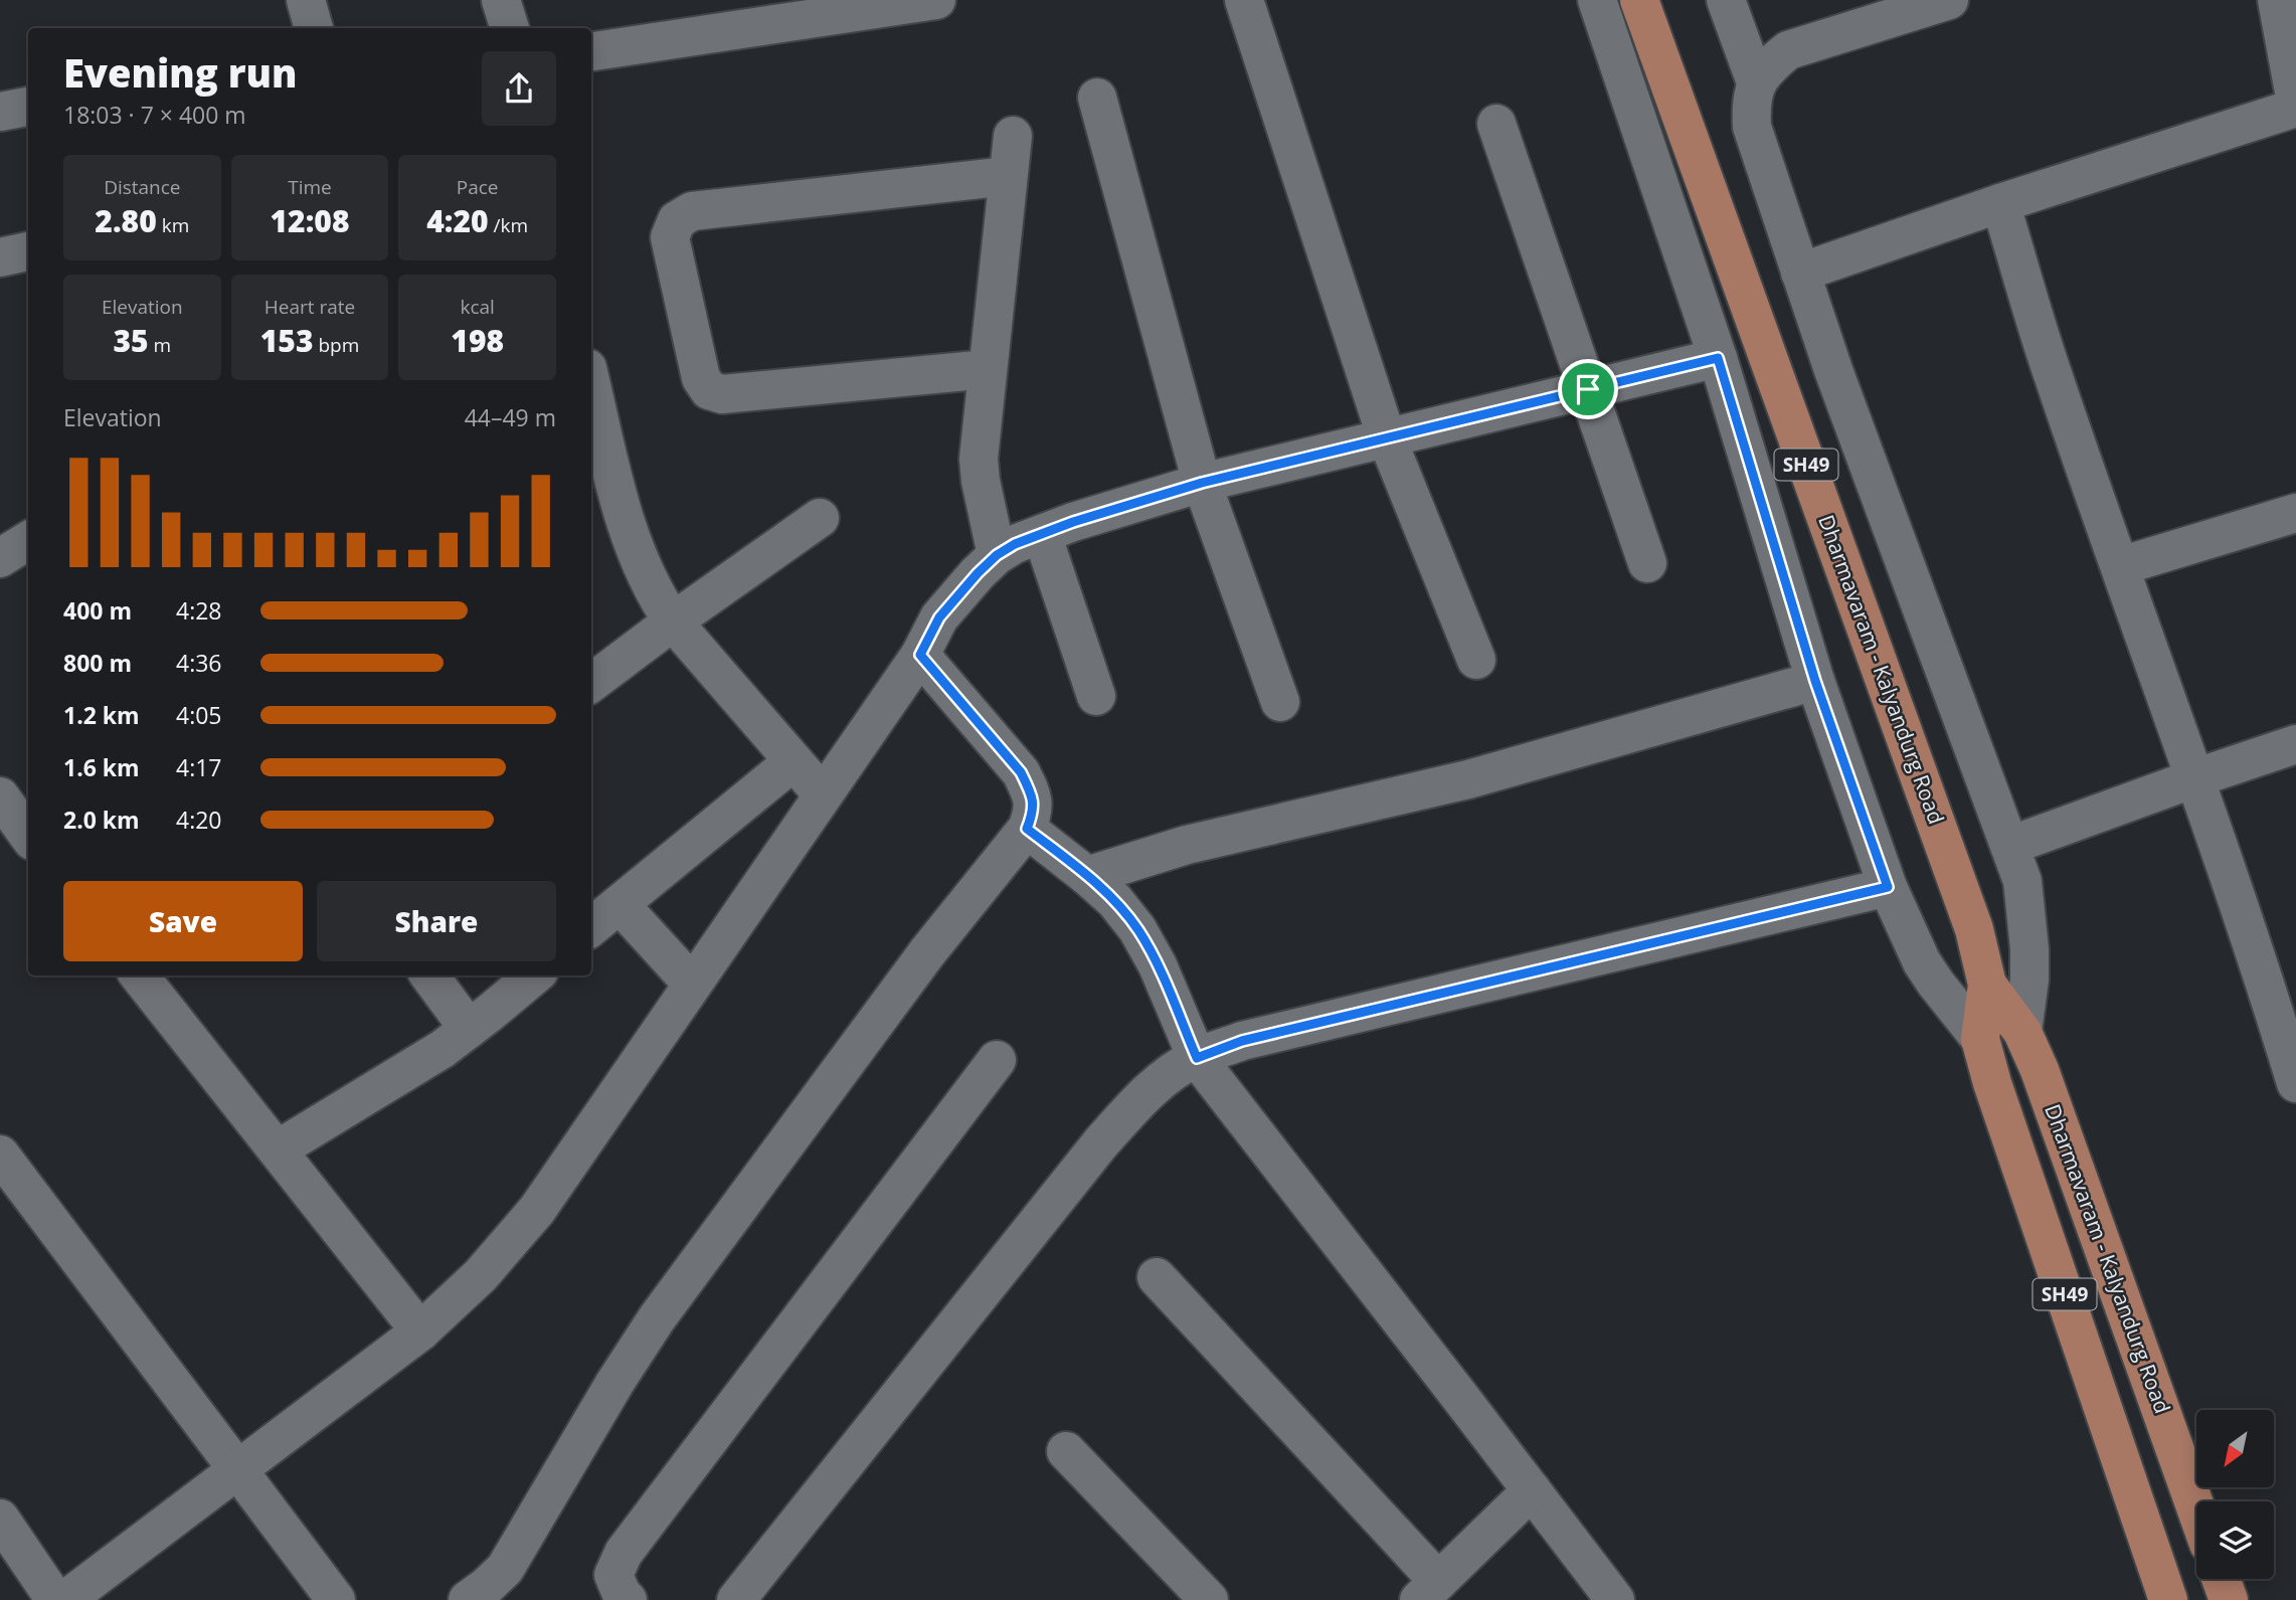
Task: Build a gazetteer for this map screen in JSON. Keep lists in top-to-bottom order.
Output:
{
  "streets": {
    "main road": ["SH49", "Dharmavaram - Kalyandurg Road"]
  },
  "north": "bottom left",
  "page": {
    "heading": ["Evening run", "18:03 · 7 × 400 m"],
    "stats": [
      ["Distance", "2.80 km"],
      ["Time", "12:08"],
      ["Pace", "4:20 /km"],
      ["Elevation", "35 m"],
      ["Heart rate", "153 bpm"],
      ["kcal", "198"]
    ],
    "chart": ["Elevation", "44–49 m"],
    "list": [
      {
        "name": "400 m",
        "note": "4:28"
      },
      {
        "name": "800 m",
        "note": "4:36"
      },
      {
        "name": "1.2 km",
        "note": "4:05"
      },
      {
        "name": "1.6 km",
        "note": "4:17"
      },
      {
        "name": "2.0 km",
        "note": "4:20"
      }
    ],
    "buttons": ["Save", "Share"]
  }
}
